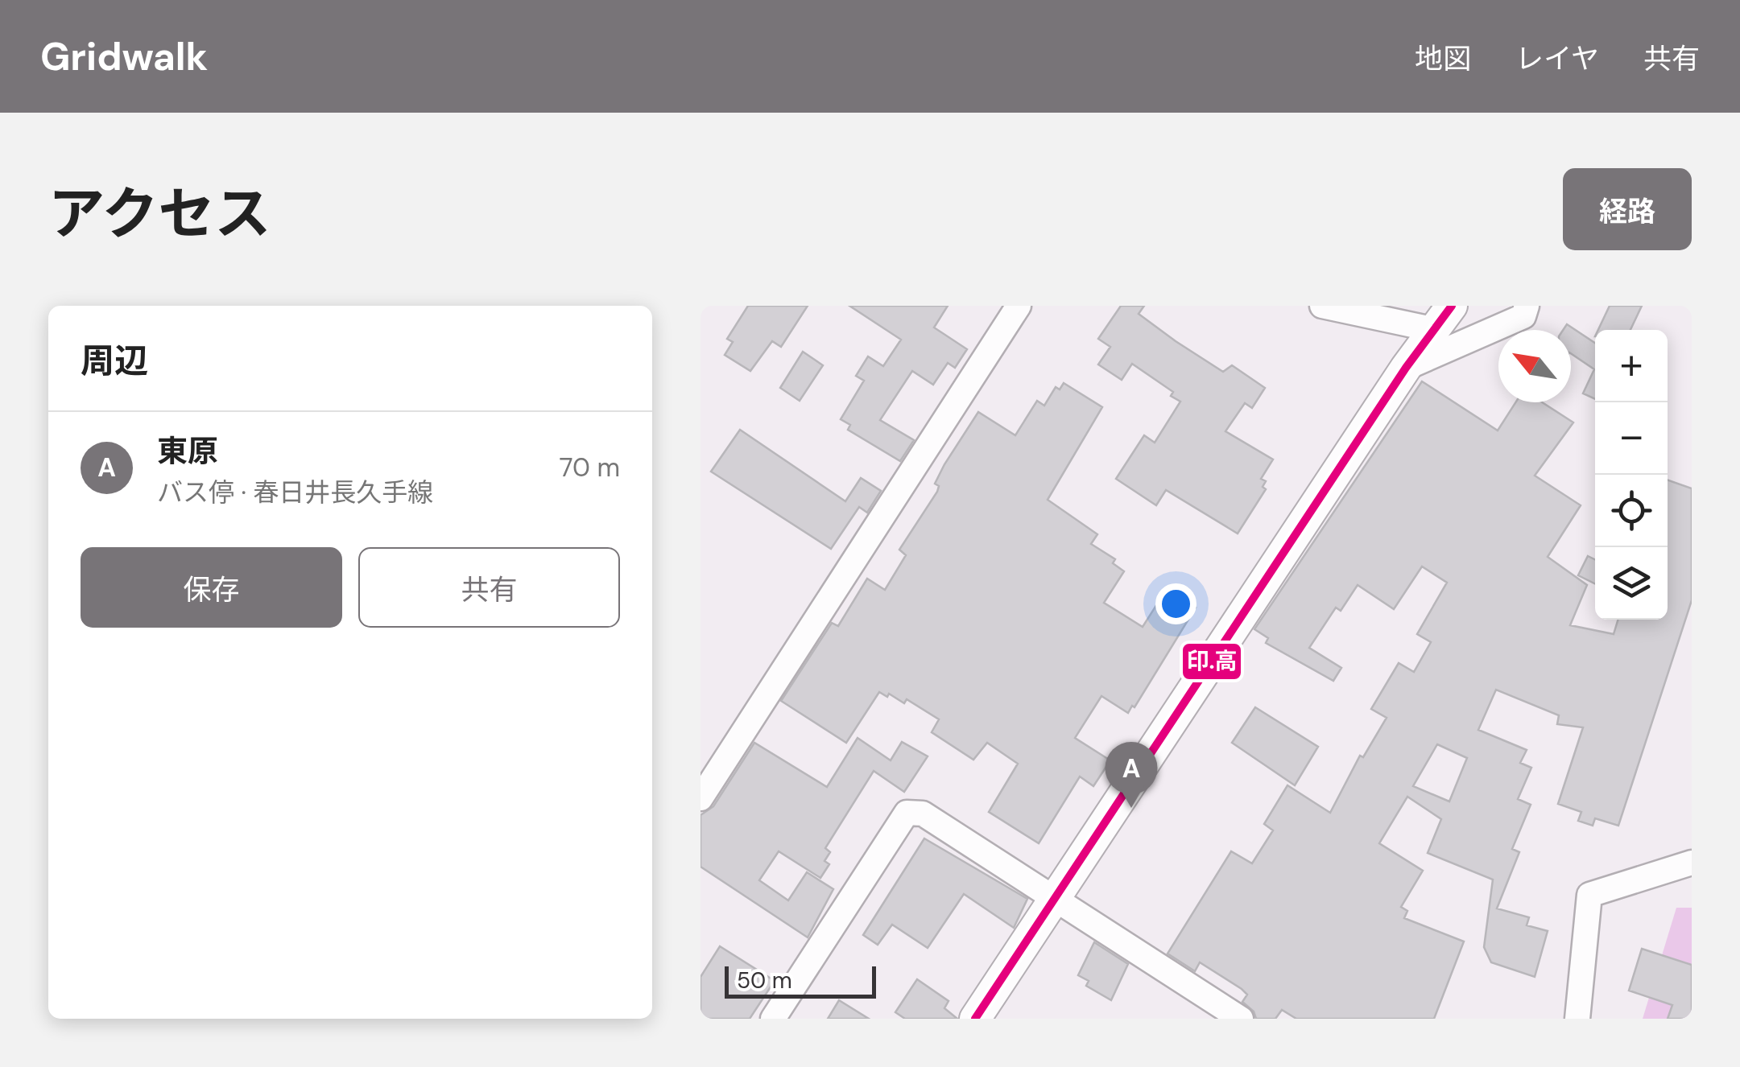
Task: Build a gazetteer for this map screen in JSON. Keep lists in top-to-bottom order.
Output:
{
  "lines": ["transit line 印.高"],
  "scale_bar": "50 m",
  "north": "top left",
  "page": {
    "header": "Gridwalk",
    "nav": ["地図", "レイヤ", "共有"],
    "title": "アクセス",
    "buttons": [
      "経路",
      ["保存", "共有"]
    ],
    "heading": "周辺",
    "map_buttons": ["+", "−"],
    "list": [
      {
        "mark": "A",
        "name": "東原",
        "note": "バス停 · 春日井長久手線",
        "value": "70 m"
      }
    ],
    "pins": "A",
    "scale": "50 m"
  }
}
